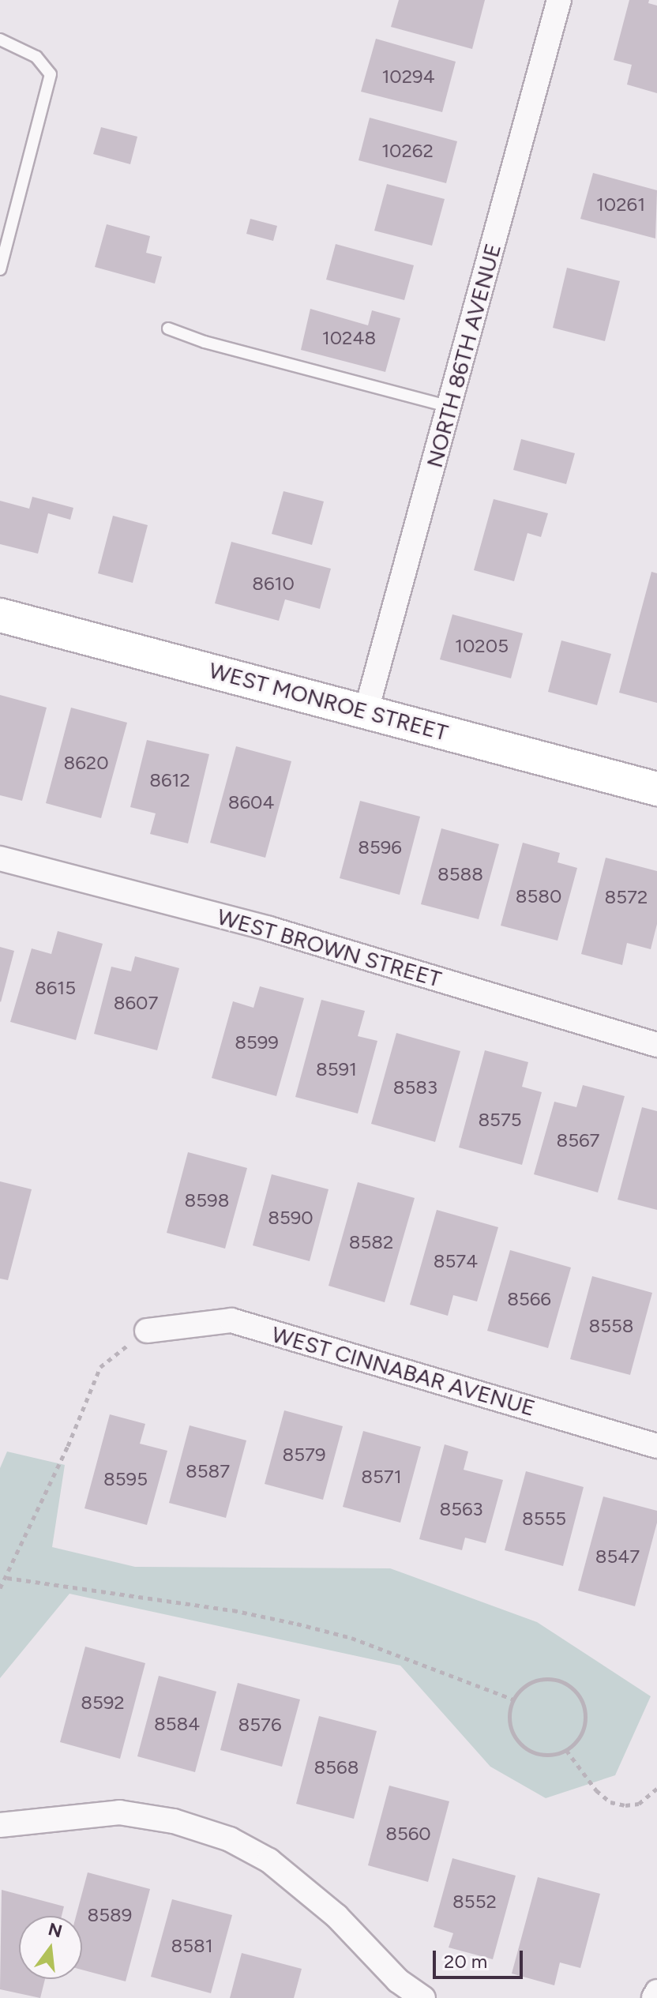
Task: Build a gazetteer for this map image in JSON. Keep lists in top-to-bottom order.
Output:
{
  "streets": {
    "street": [
      "NORTH 86TH AVENUE",
      "WEST MONROE STREET",
      "WEST BROWN STREET",
      "WEST CINNABAR AVENUE"
    ]
  },
  "crossings": [
    ["NORTH 86TH AVENUE", "WEST MONROE STREET"]
  ],
  "house_numbers": [
    "10294",
    "10262",
    "10261",
    "10248",
    "8610",
    "10205",
    "8620",
    "8612",
    "8604",
    "8596",
    "8588",
    "8580",
    "8572",
    "8615",
    "8607",
    "8599",
    "8591",
    "8583",
    "8575",
    "8567",
    "8598",
    "8590",
    "8582",
    "8574",
    "8566",
    "8558",
    "8579",
    "8587",
    "8571",
    "8595",
    "8563",
    "8555",
    "8547",
    "8592",
    "8584",
    "8576",
    "8568",
    "8560",
    "8552",
    "8589",
    "8581"
  ],
  "scale_bar": "20 m",
  "north": "top"
}
